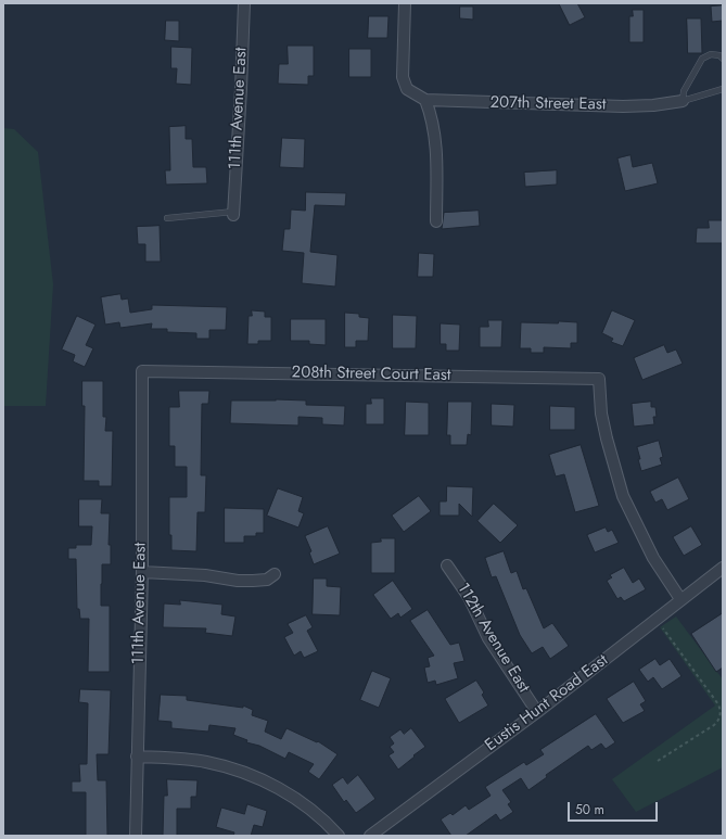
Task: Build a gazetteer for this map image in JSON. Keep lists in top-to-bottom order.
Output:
{
  "streets": {
    "street": [
      "207th Street East",
      "111th Avenue East",
      "208th Street Court East",
      "112th Avenue East",
      "Eustis Hunt Road East"
    ]
  },
  "crossings": [
    ["111th Avenue East", "208th Street Court East"],
    ["208th Street Court East", "Eustis Hunt Road East"],
    ["112th Avenue East", "Eustis Hunt Road East"]
  ],
  "scale_bar": "50 m"
}
